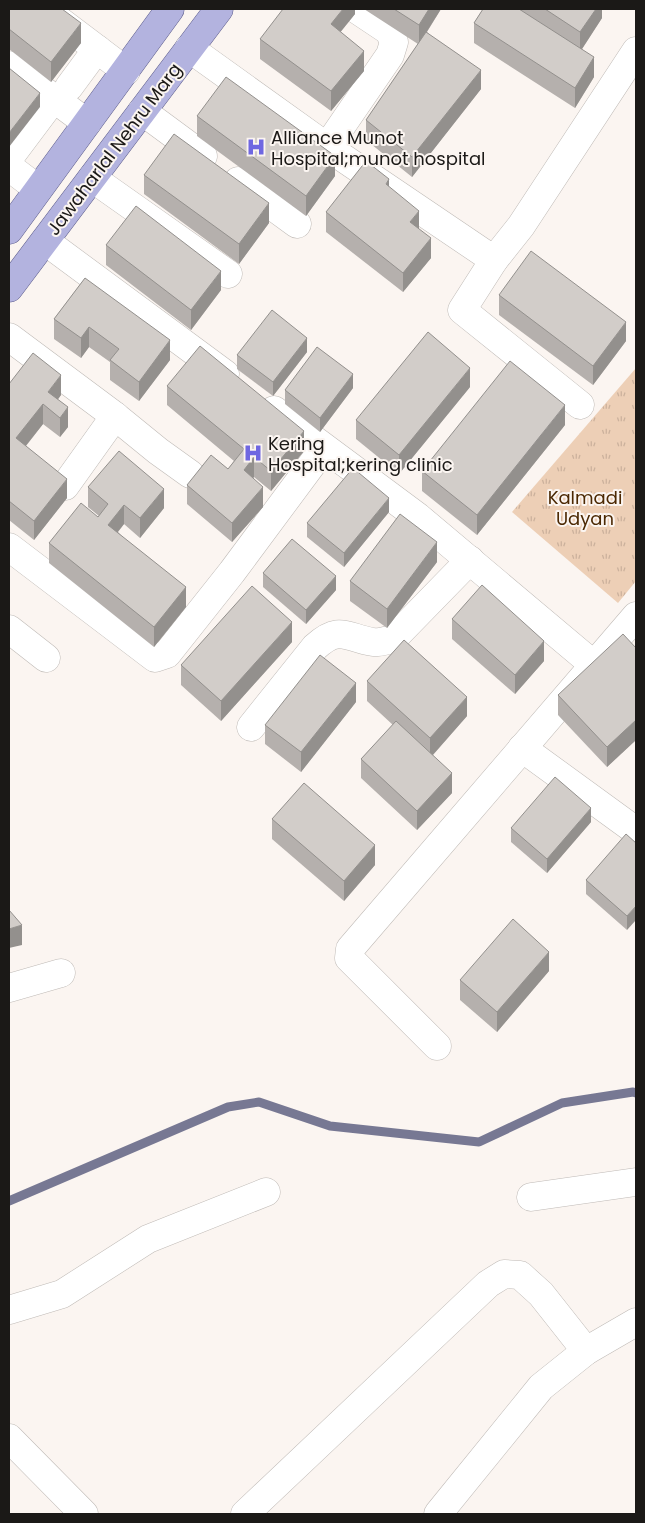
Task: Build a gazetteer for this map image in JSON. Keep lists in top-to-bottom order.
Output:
{
  "streets": {
    "main road": ["Jawaharlal Nehru Marg"]
  },
  "parks": ["Kalmadi Udyan"],
  "places": {
    "hospital": ["Alliance Munot Hospital;munot hospital", "Kering Hospital;kering clinic"]
  }
}
